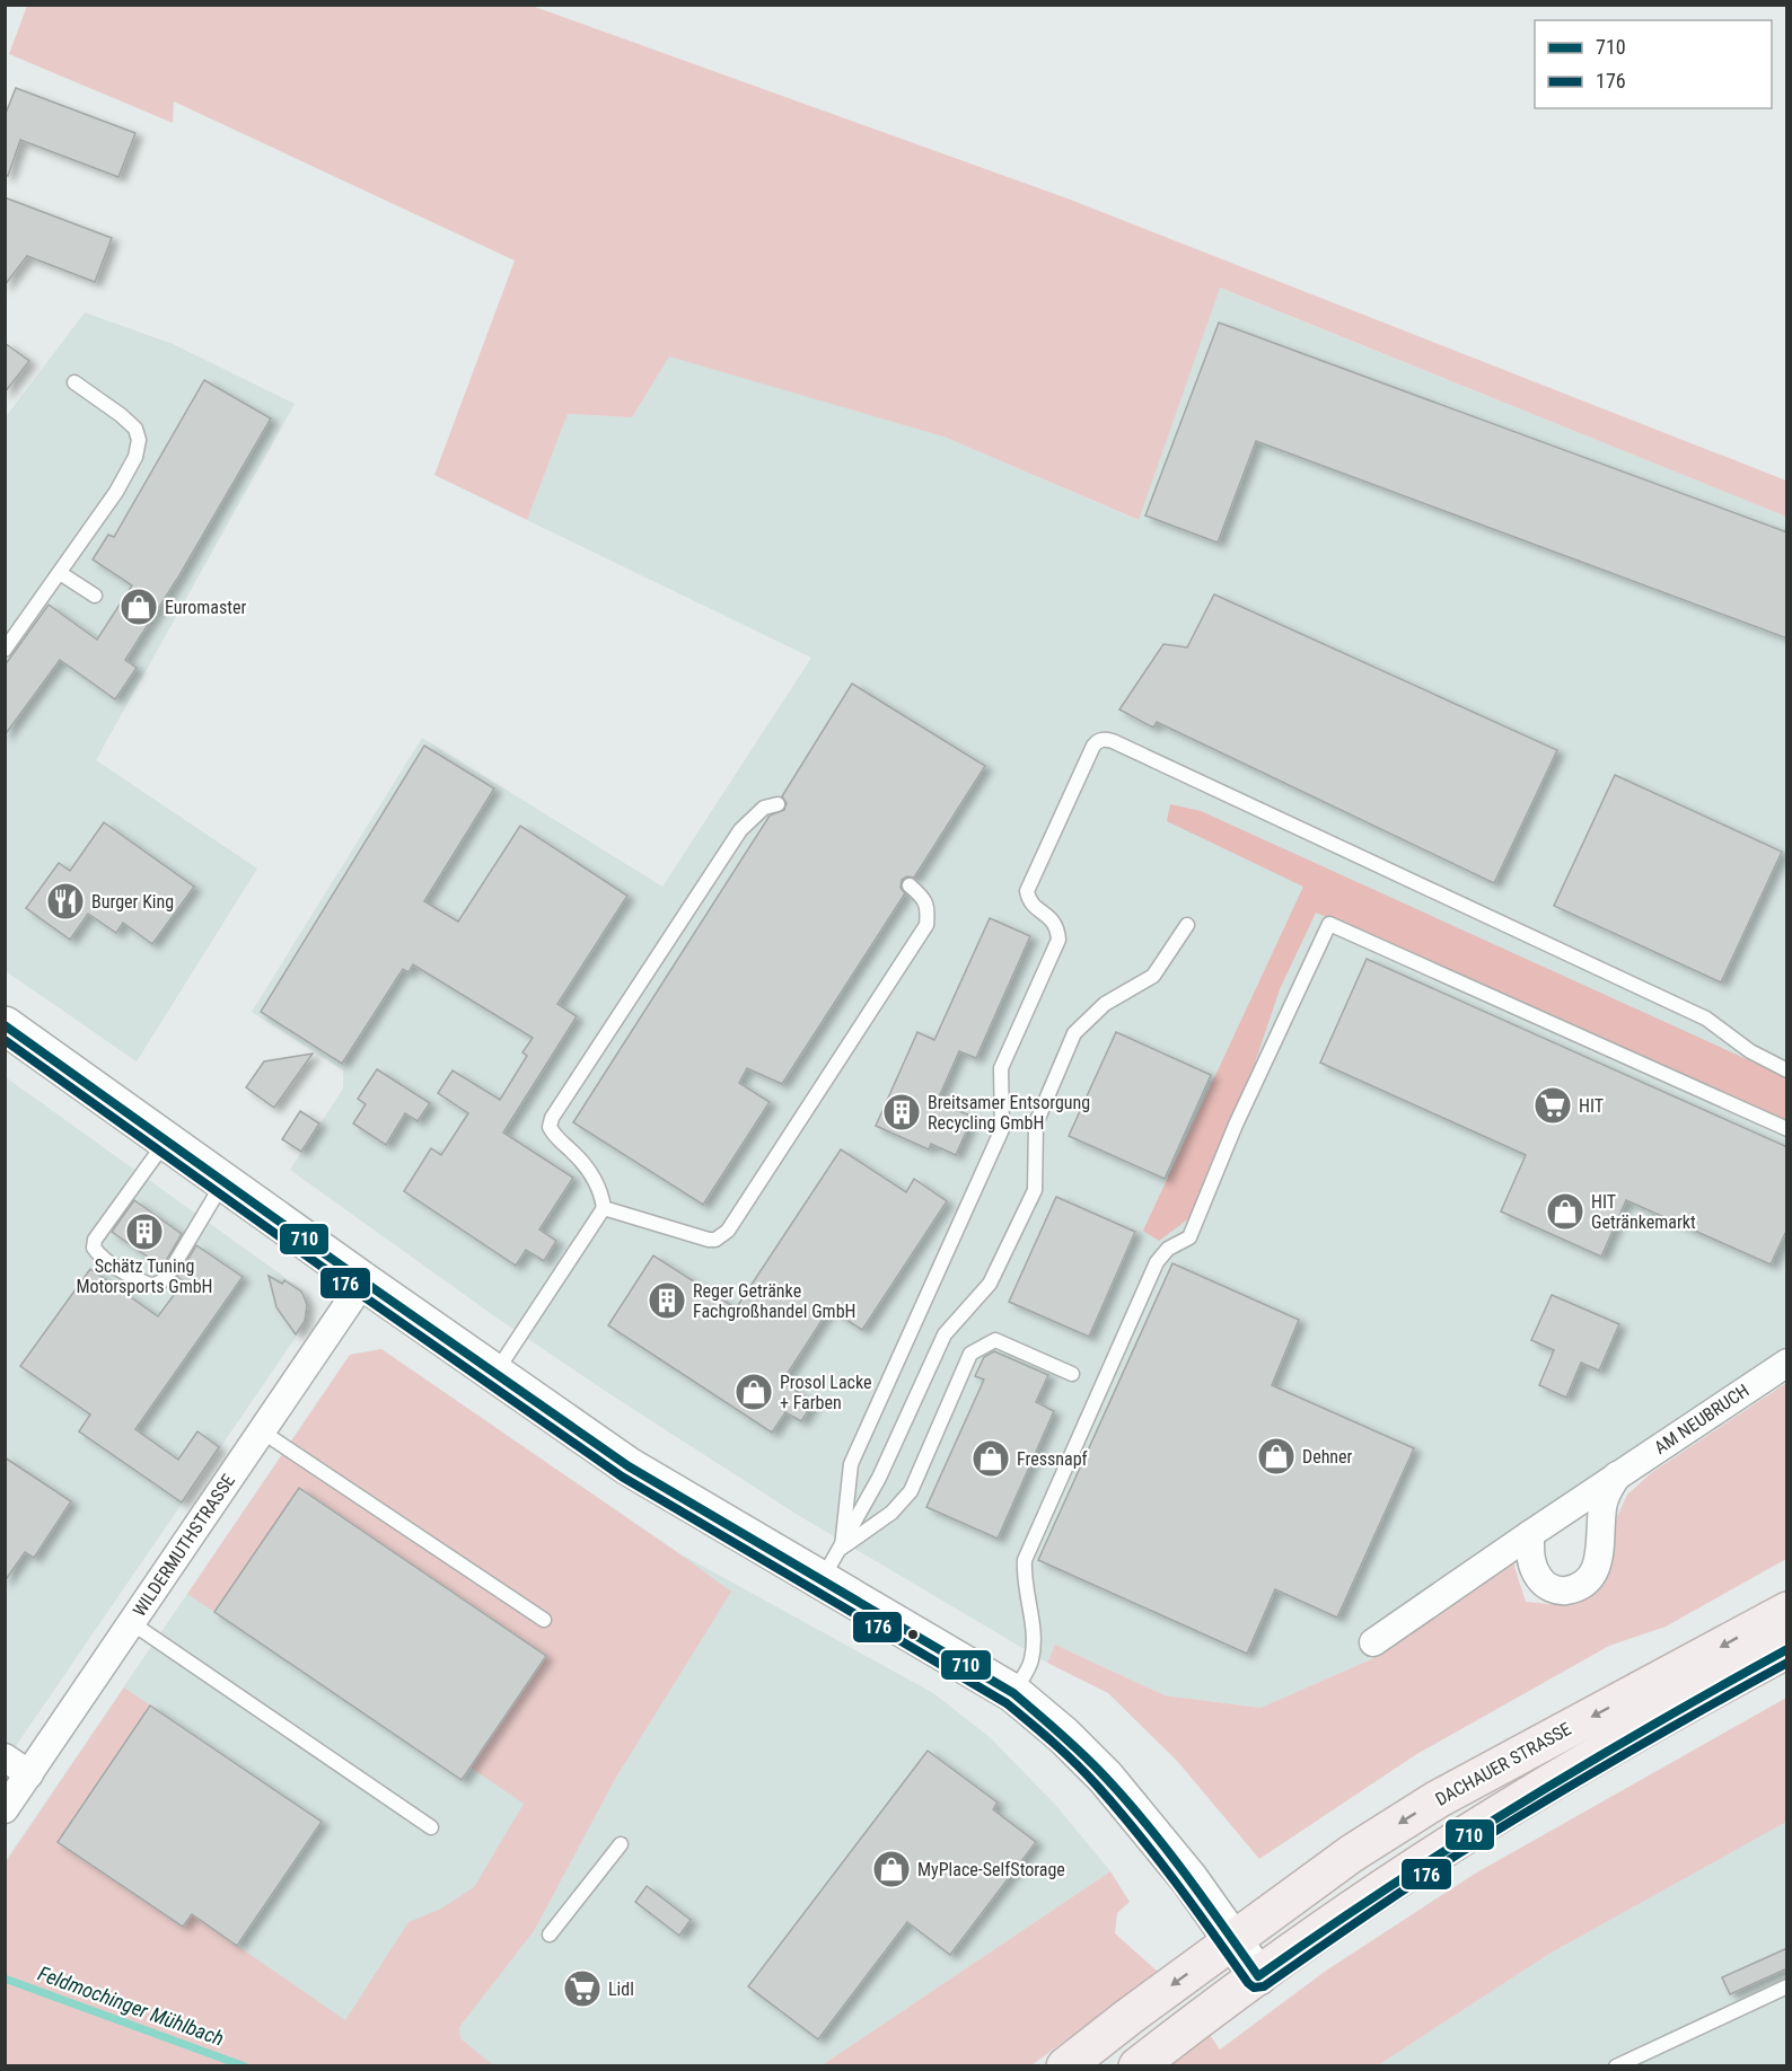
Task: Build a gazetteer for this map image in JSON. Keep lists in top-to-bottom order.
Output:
{
  "streets": {
    "main road": ["DACHAUER STRASSE"],
    "street": ["AM NEUBRUCH", "WILDERMUTHSTRASSE"]
  },
  "water": ["Feldmochinger Mühlbach"],
  "places": {
    "shop": [
      "Euromaster",
      "HIT Getränkemarkt",
      "Prosol Lacke + Farben",
      "Dehner",
      "Fressnapf",
      "MyPlace-SelfStorage"
    ],
    "restaurant": ["Burger King"],
    "supermarket": ["HIT", "Lidl"],
    "building": ["Breitsamer Entsorgung Recycling GmbH", "Schätz Tuning Motorsports GmbH", "Reger Getränke Fachgroßhandel GmbH"]
  },
  "lines": ["transit line 710", "transit line 176"],
  "legend": ["710", "176"]
}
